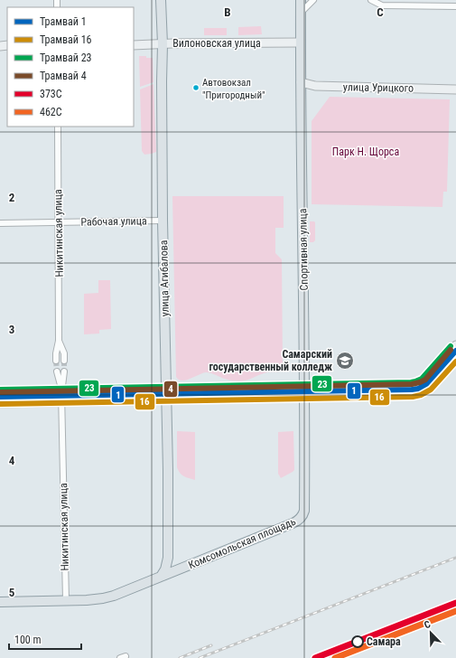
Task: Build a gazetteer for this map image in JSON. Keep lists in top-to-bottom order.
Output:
{
  "streets": {
    "main road": [
      "Вилоновская улица",
      "улица Урицкого",
      "Спортивная улица",
      "улица Агибалова",
      "Комсомольская площадь"
    ],
    "street": ["Рабочая улица", "Никитинская улица"]
  },
  "crossings": [
    ["Вилоновская улица", "Спортивная улица"],
    ["Вилоновская улица", "улица Агибалова"],
    ["улица Урицкого", "Спортивная улица"],
    ["Рабочая улица", "Никитинская улица"],
    ["Рабочая улица", "улица Агибалова"],
    ["Никитинская улица", "Комсомольская площадь"],
    ["Спортивная улица", "Комсомольская площадь"],
    ["улица Агибалова", "Комсомольская площадь"]
  ],
  "parks": ["Парк Н. Щорса"],
  "places": {
    "other": ["Автовокзал \"Пригородный\"", "Самара"],
    "school or university": ["Самарский государственный колледж"]
  },
  "lines": [
    "tram line 23",
    "tram line 4",
    "tram line 1",
    "tram line 16",
    "transit line 373C",
    "transit line 462С"
  ],
  "legend": [
    "Трамвай 1",
    "Трамвай 16",
    "Трамвай 23",
    "Трамвай 4",
    "373C",
    "462С"
  ],
  "scale_bar": "100 m",
  "north": "top left",
  "grid": {
    "columns": ["B", "C"],
    "rows": [
      "2",
      "3",
      "4",
      "5"
    ]
  }
}
